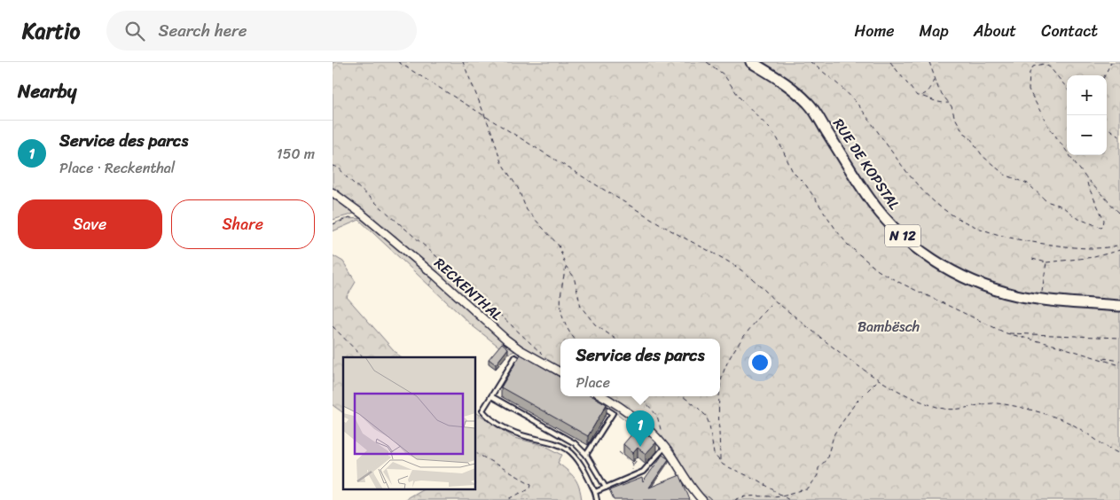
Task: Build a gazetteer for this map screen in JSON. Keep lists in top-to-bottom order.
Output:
{
  "streets": {
    "main road": ["RUE DE KOPSTAL", "N 12"],
    "street": ["RECKENTHAL"]
  },
  "parks": ["Bambësch"],
  "page": {
    "header": "Kartio",
    "search": "Search here",
    "nav": [
      "Home",
      "Map",
      "About",
      "Contact"
    ],
    "heading": "Nearby",
    "map_buttons": ["+", "−"],
    "list": [
      {
        "mark": "1",
        "name": "Service des parcs",
        "note": "Place · Reckenthal",
        "value": "150 m"
      }
    ],
    "buttons": ["Save", "Share"],
    "popup": ["Service des parcs", "Place"],
    "pins": "1"
  }
}
